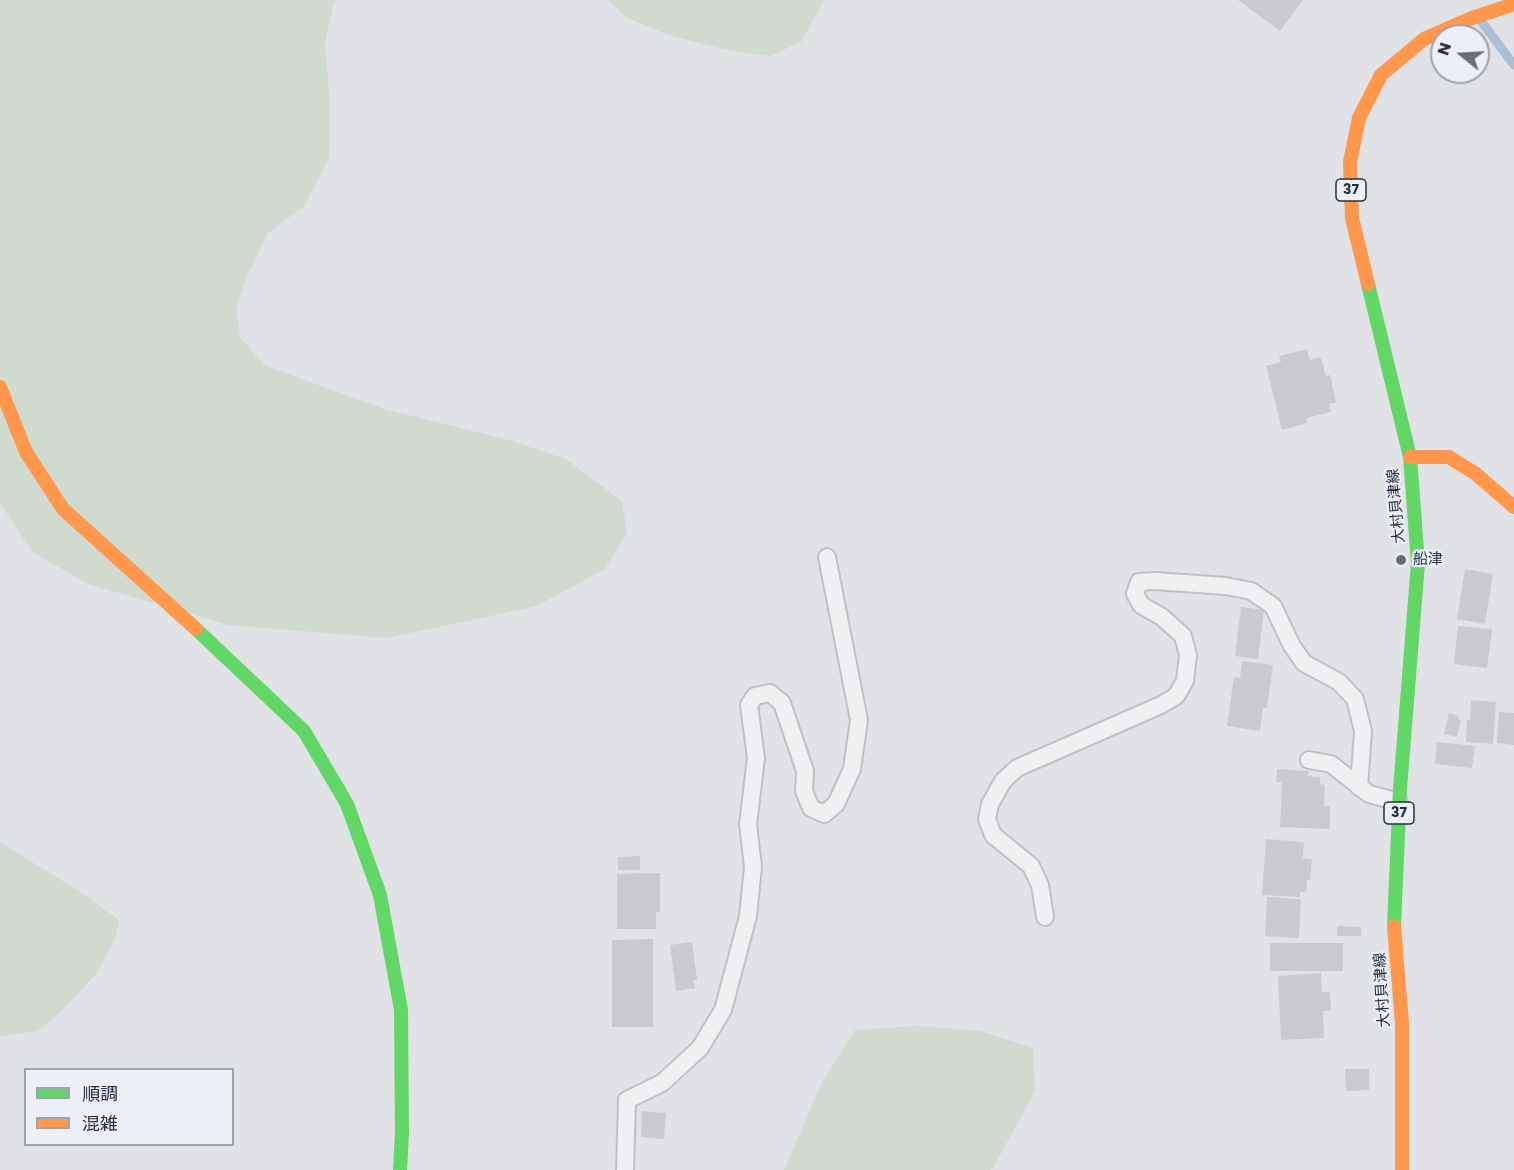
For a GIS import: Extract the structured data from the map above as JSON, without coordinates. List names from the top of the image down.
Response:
{
  "streets": {
    "main road": ["37", "大村貝津線"]
  },
  "places": ["船津"],
  "legend": ["順調", "混雑"],
  "north": "left"
}
